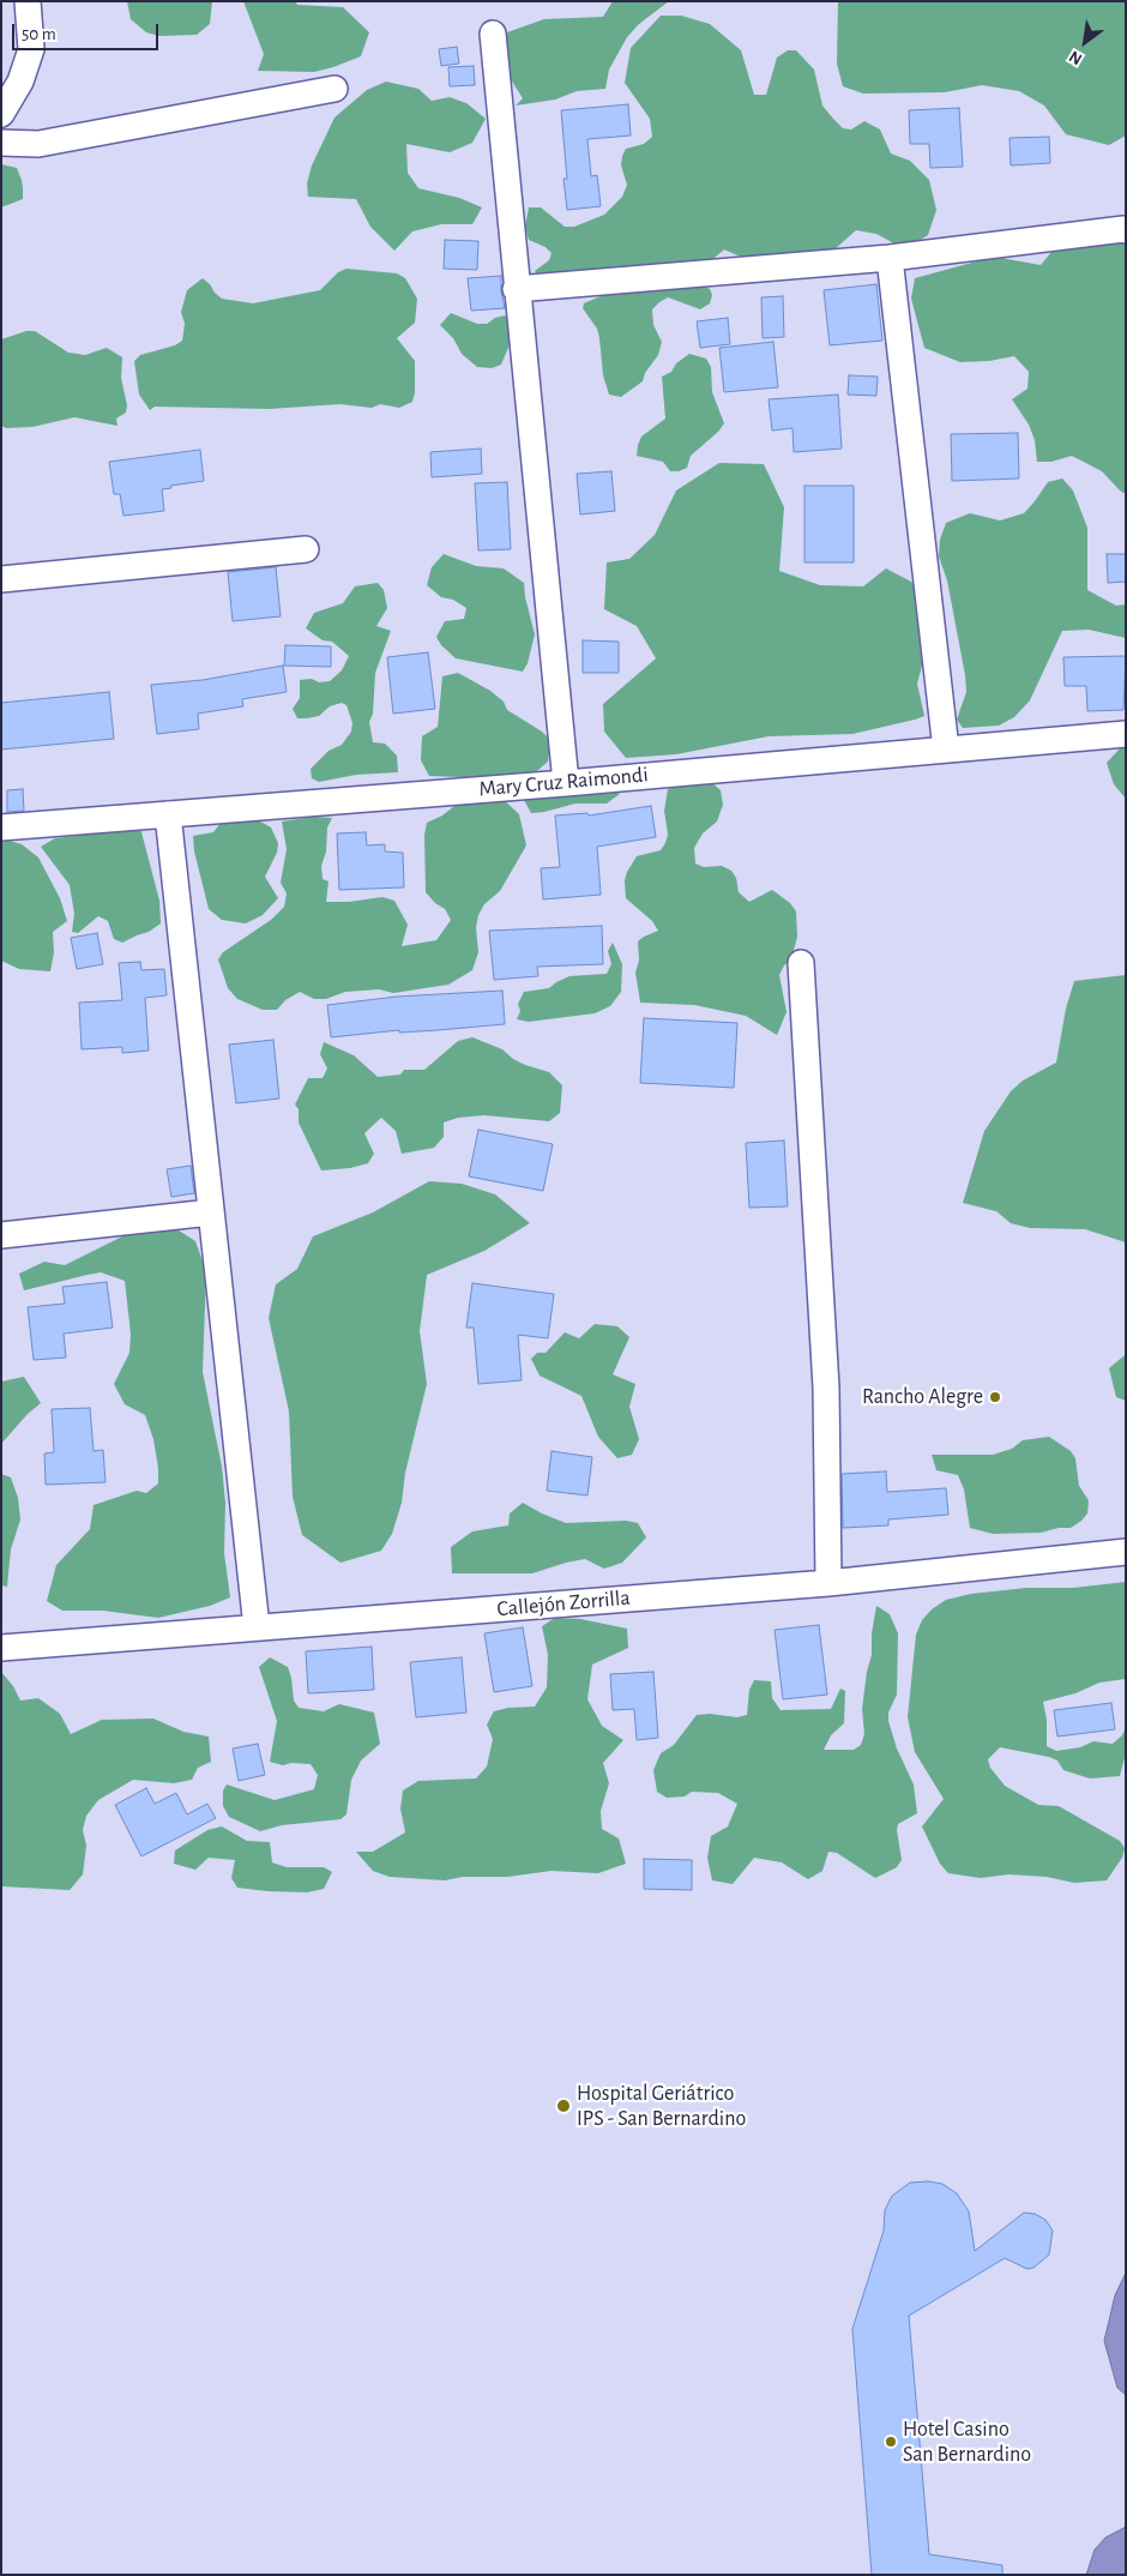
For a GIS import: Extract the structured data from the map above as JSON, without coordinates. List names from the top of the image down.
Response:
{
  "streets": {
    "street": ["Mary Cruz Raimondi", "Callejón Zorrilla"]
  },
  "places": ["Rancho Alegre", "Hospital Geriátrico IPS - San Bernardino", "Hotel Casino San Bernardino"],
  "scale_bar": "50 m",
  "north": "bottom left"
}
